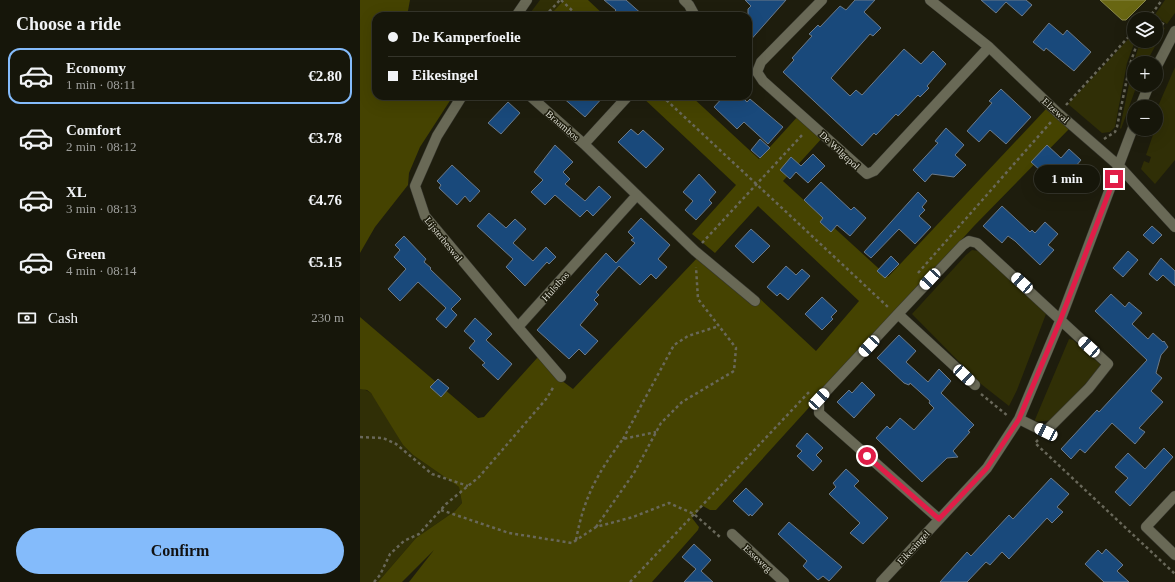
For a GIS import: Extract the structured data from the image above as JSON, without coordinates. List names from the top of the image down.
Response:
{
  "streets": {
    "street": [
      "Elzewal",
      "Braambos",
      "De Wilgepol",
      "Lijsterbeswal",
      "Hulstbos",
      "Eikesingel",
      "Esseweg"
    ]
  },
  "crossings": [
    ["Elzewal", "De Wilgepol"],
    ["Elzewal", "Eikesingel"],
    ["Lijsterbeswal", "Hulstbos"]
  ],
  "page": {
    "heading": "Choose a ride",
    "map_buttons": ["+", "−"],
    "banner": ["De Kamperfoelie", "Eikesingel"],
    "list": [
      {
        "name": "Economy",
        "note": "1 min · 08:11",
        "value": "€2.80"
      },
      {
        "name": "Comfort",
        "note": "2 min · 08:12",
        "value": "€3.78"
      },
      {
        "name": "XL",
        "note": "3 min · 08:13",
        "value": "€4.76"
      },
      {
        "name": "Green",
        "note": "4 min · 08:14",
        "value": "€5.15"
      }
    ],
    "bubble": "1 min",
    "pay": ["Cash", "230 m"],
    "buttons": "Confirm"
  }
}
